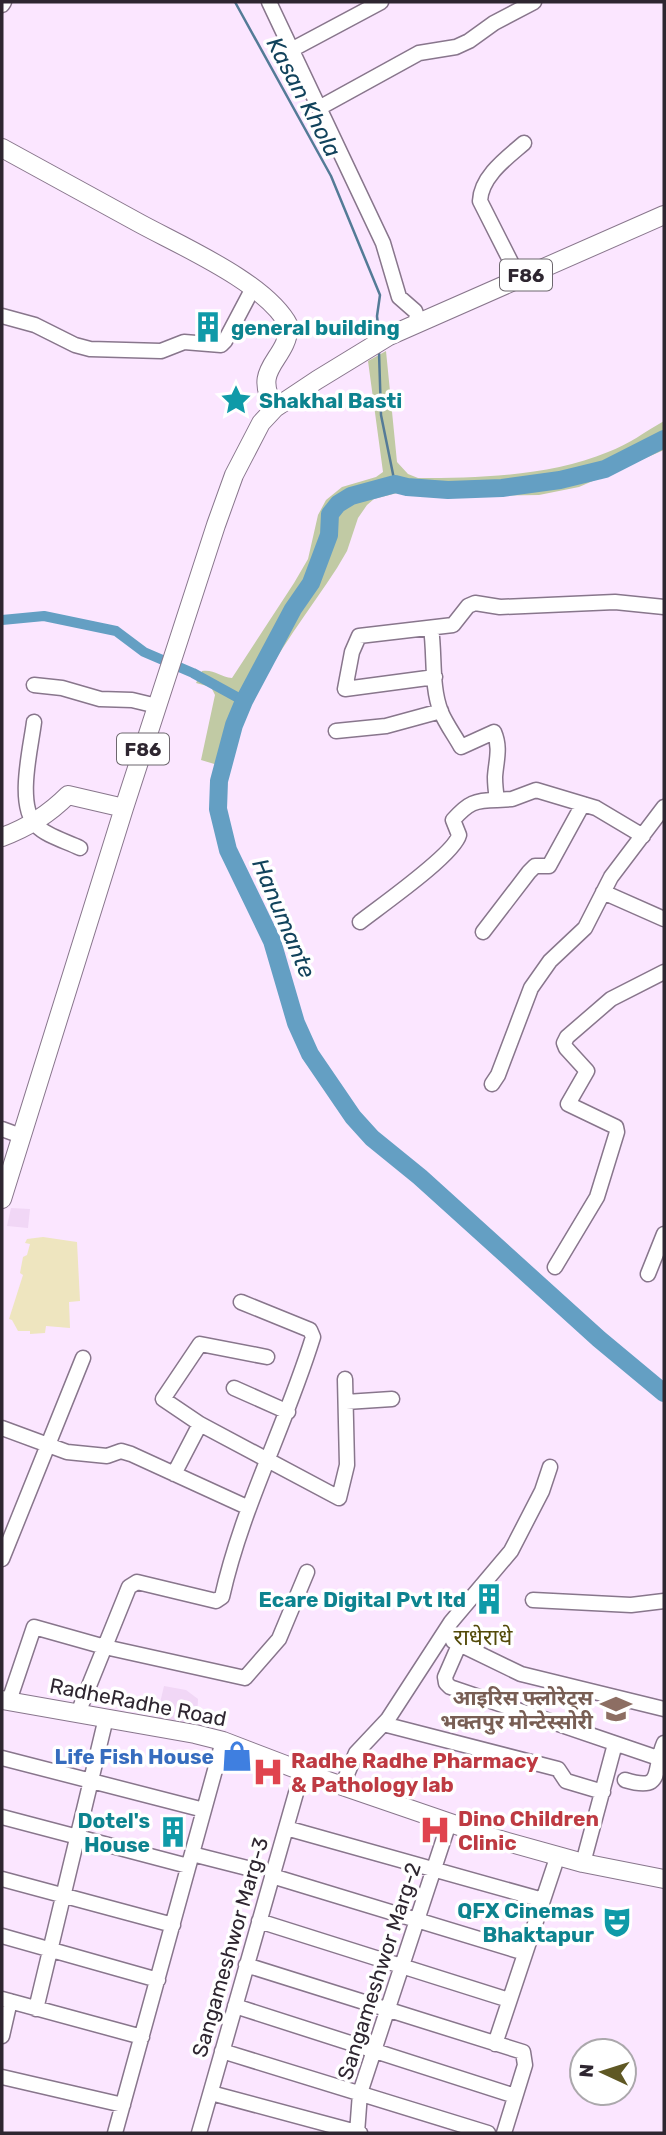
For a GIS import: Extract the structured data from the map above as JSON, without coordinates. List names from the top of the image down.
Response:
{
  "streets": {
    "main road": ["F86", "RadheRadhe Road"],
    "street": ["Sangameshwor Marg-3", "Sangameshwor Marg-2"]
  },
  "crossings": [
    ["RadheRadhe Road", "Sangameshwor Marg-3"],
    ["RadheRadhe Road", "Sangameshwor Marg-2"]
  ],
  "districts": ["राधेराधे"],
  "water": ["Kasan Khola", "Hanumante"],
  "places": {
    "building": ["general building", "Ecare Digital Pvt ltd", "Dotel's House"],
    "place": ["Shakhal Basti"],
    "school or university": ["आइरिस फ्लोरेट्स भक्तपुर मोन्टेस्सोरी"],
    "shop": ["Life Fish House"],
    "hospital": ["Radhe Radhe Pharmacy & Pathology lab", "Dino Children Clinic"],
    "theatre": ["QFX Cinemas Bhaktapur"]
  },
  "north": "left"
}
